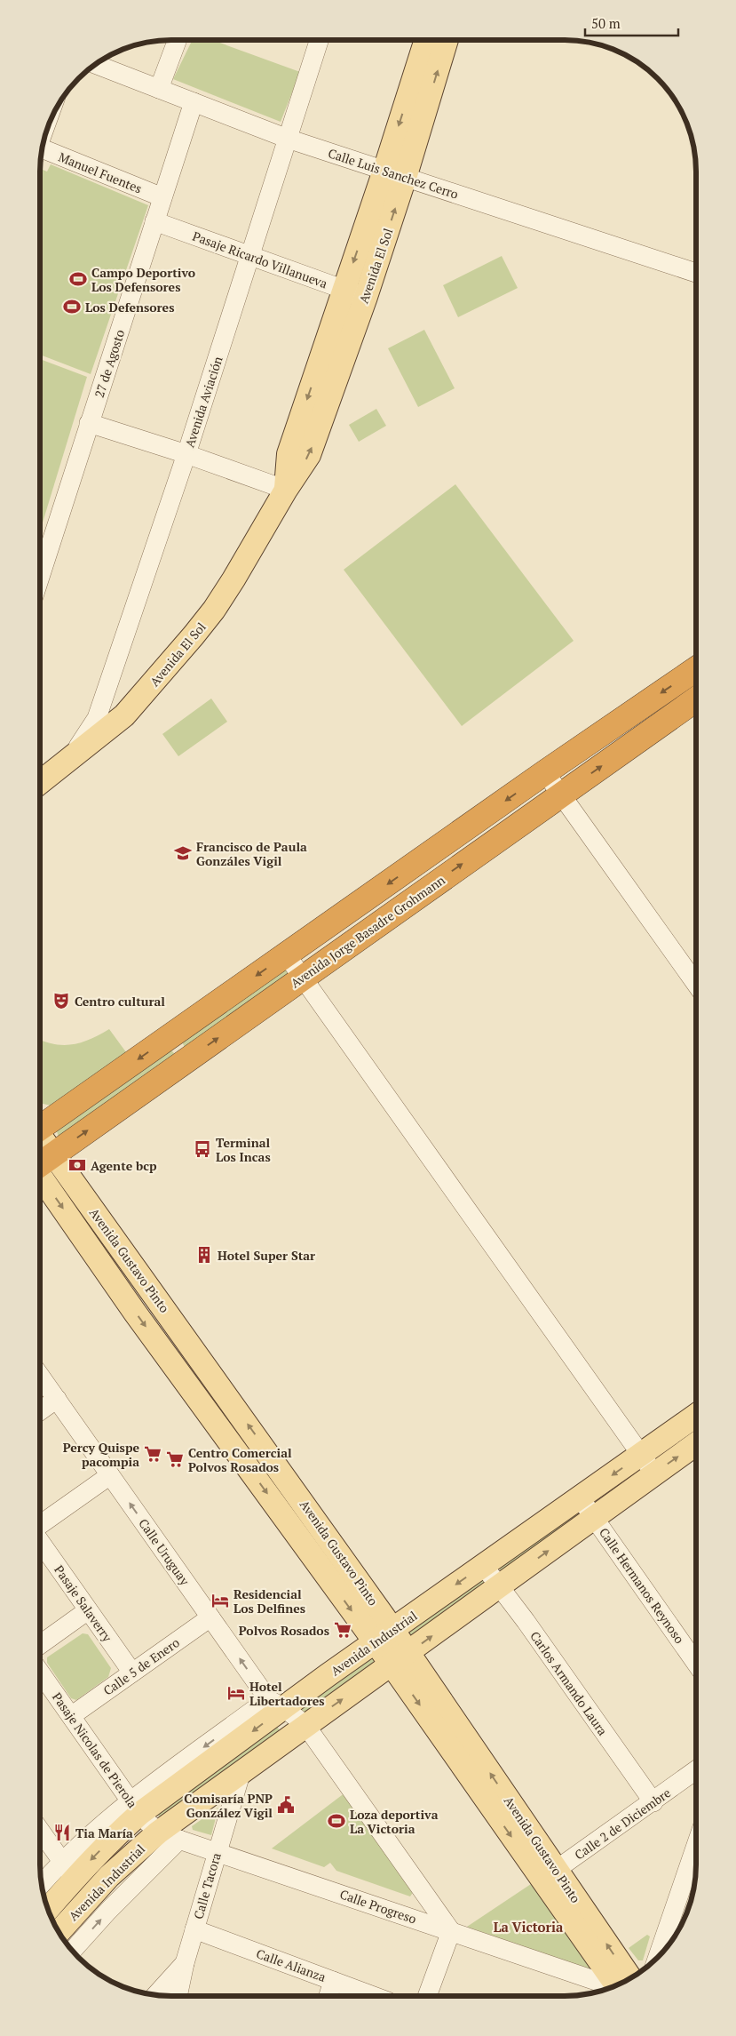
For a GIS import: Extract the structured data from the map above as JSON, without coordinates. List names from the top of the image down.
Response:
{
  "streets": {
    "highway": ["Avenida Jorge Basadre Grohmann"],
    "main road": ["Avenida El Sol", "Avenida Gustavo Pinto", "Avenida Industrial"],
    "street": [
      "Manuel Fuentes",
      "Calle Luis Sanchez Cerro",
      "Pasaje Ricardo Villanueva",
      "27 de Agosto",
      "Avenida Aviación",
      "Calle Uruguay",
      "Calle Hermanos Reynoso",
      "Pasaje Salaverry",
      "Calle 5 de Enero",
      "Carlos Armando Laura",
      "Pasaje Nicolas de Pierola",
      "Calle 2 de Diciembre",
      "Calle Tacora",
      "Calle Progreso",
      "Calle Alianza"
    ]
  },
  "crossings": [
    ["Manuel Fuentes", "27 de Agosto"],
    ["Calle Luis Sanchez Cerro", "Avenida El Sol"],
    ["Calle Luis Sanchez Cerro", "27 de Agosto"],
    ["Calle Luis Sanchez Cerro", "Avenida Aviación"],
    ["Pasaje Ricardo Villanueva", "Avenida El Sol"],
    ["Pasaje Ricardo Villanueva", "27 de Agosto"],
    ["Pasaje Ricardo Villanueva", "Avenida Aviación"],
    ["Avenida El Sol", "Avenida Aviación"],
    ["Avenida Gustavo Pinto", "Avenida Industrial"],
    ["Avenida Gustavo Pinto", "Calle 2 de Diciembre"],
    ["Calle Uruguay", "Avenida Industrial"],
    ["Calle Uruguay", "Calle 5 de Enero"],
    ["Calle Uruguay", "Calle Progreso"],
    ["Calle Hermanos Reynoso", "Avenida Industrial"],
    ["Pasaje Salaverry", "Calle 5 de Enero"],
    ["Avenida Industrial", "Carlos Armando Laura"],
    ["Avenida Industrial", "Pasaje Nicolas de Pierola"],
    ["Avenida Industrial", "Calle Tacora"],
    ["Avenida Industrial", "Calle Progreso"],
    ["Calle 5 de Enero", "Pasaje Nicolas de Pierola"],
    ["Carlos Armando Laura", "Calle 2 de Diciembre"],
    ["Pasaje Nicolas de Pierola", "Calle Progreso"],
    ["Calle Tacora", "Calle Progreso"],
    ["Calle Tacora", "Calle Alianza"]
  ],
  "one_way": ["Calle Uruguay"],
  "districts": ["La Victoria"],
  "places": {
    "sports": ["Campo Deportivo Los Defensores", "Los Defensores", "Loza deportiva La Victoria"],
    "school or university": ["Francisco de Paula Gonzáles Vigil"],
    "theatre": ["Centro cultural"],
    "bus stop": ["Terminal Los Incas"],
    "bank": ["Agente bcp"],
    "building": ["Hotel Super Star"],
    "supermarket": ["Percy Quispe pacompia", "Centro Comercial Polvos Rosados", "Polvos Rosados"],
    "hotel": ["Residencial Los Delfines", "Hotel Libertadores"],
    "public building": ["Comisaría PNP González Vigil"],
    "restaurant": ["Tia María"]
  },
  "scale_bar": "50 m"
}
